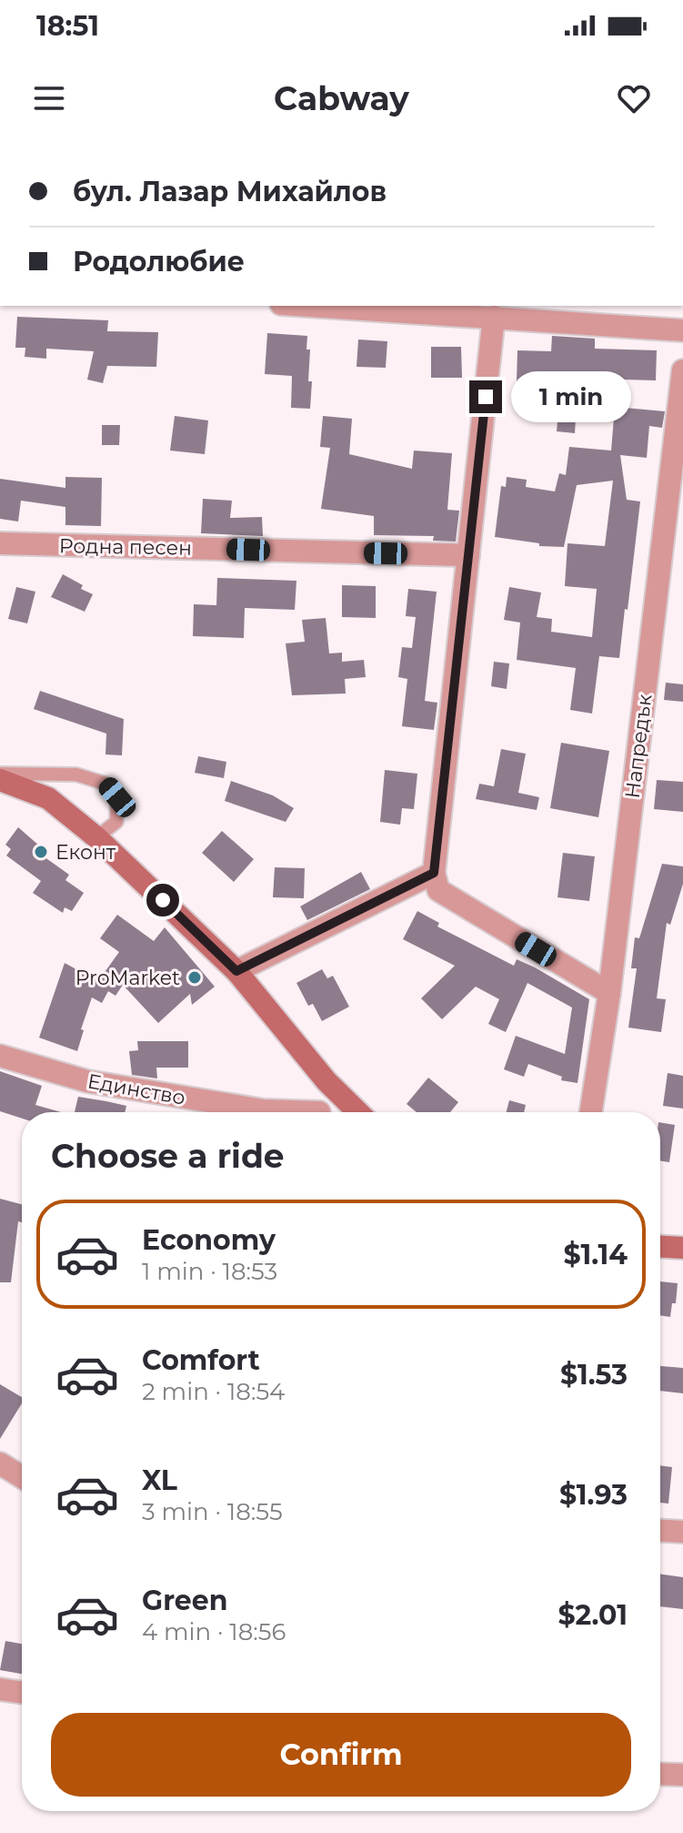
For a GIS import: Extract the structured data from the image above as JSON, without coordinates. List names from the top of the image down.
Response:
{
  "streets": {
    "street": ["Родна песен", "Напредък", "Единство"]
  },
  "places": ["Еконт", "ProMarket"],
  "page": {
    "status": "18:51",
    "header": "Cabway",
    "banner": ["бул. Лазар Михайлов", "Родолюбие"],
    "bubble": "1 min",
    "heading": "Choose a ride",
    "list": [
      {
        "name": "Economy",
        "note": "1 min · 18:53",
        "value": "$1.14"
      },
      {
        "name": "Comfort",
        "note": "2 min · 18:54",
        "value": "$1.53"
      },
      {
        "name": "XL",
        "note": "3 min · 18:55",
        "value": "$1.93"
      },
      {
        "name": "Green",
        "note": "4 min · 18:56",
        "value": "$2.01"
      }
    ],
    "buttons": "Confirm"
  }
}
